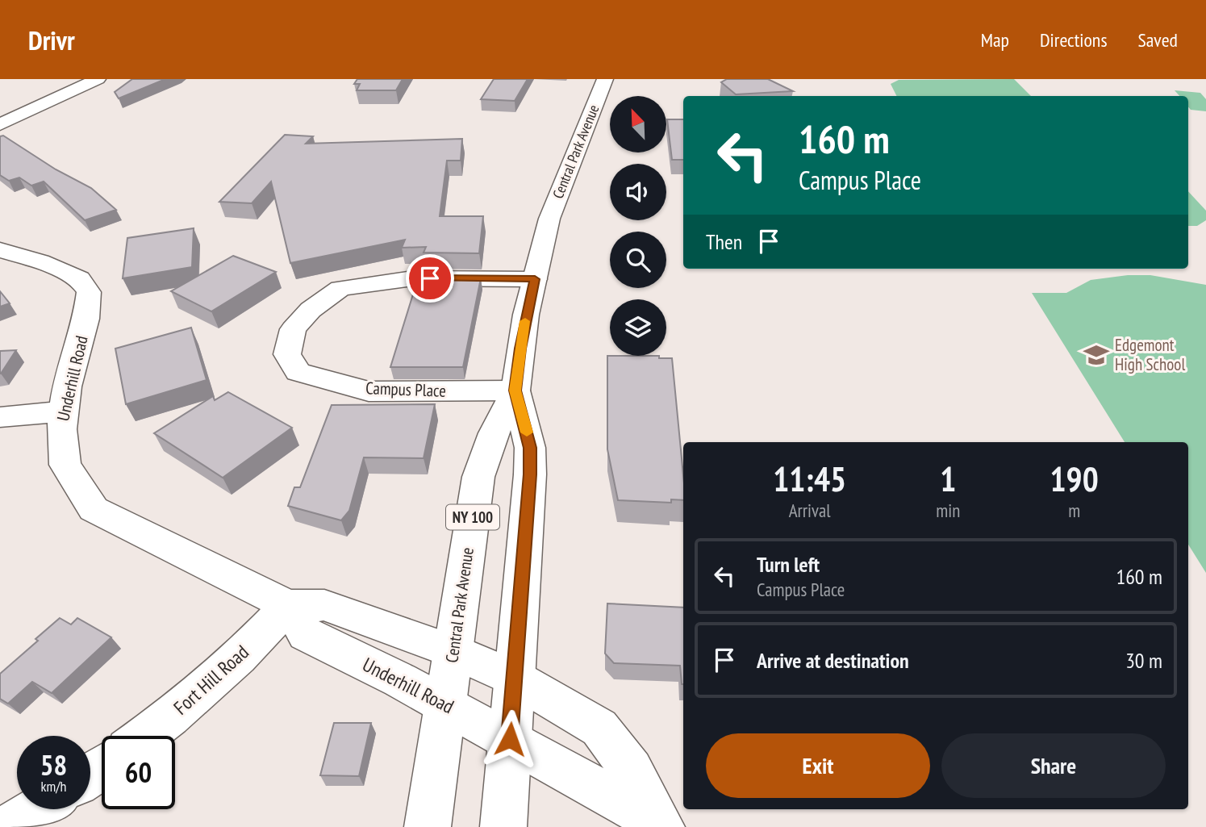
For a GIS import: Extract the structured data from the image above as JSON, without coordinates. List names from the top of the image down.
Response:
{
  "streets": {
    "street": [
      "Central Park Avenue",
      "Underhill Road",
      "Campus Place",
      "NY 100",
      "Fort Hill Road"
    ]
  },
  "crossings": [
    ["Central Park Avenue", "Underhill Road"],
    ["Central Park Avenue", "Campus Place"],
    ["Underhill Road", "Fort Hill Road"]
  ],
  "places": {
    "school or university": ["Edgemont High School"]
  },
  "north": "top left",
  "page": {
    "header": "Drivr",
    "nav": ["Map", "Directions", "Saved"],
    "turn": ["160 m", "Campus Place"],
    "then": "Then",
    "eta": [
      "11:45",
      "Arrival",
      "1",
      "min",
      "190",
      "m"
    ],
    "list": [
      {
        "name": "Turn left",
        "note": "Campus Place",
        "value": "160 m"
      },
      {
        "name": "Arrive at destination",
        "value": "30 m"
      }
    ],
    "buttons": ["Exit", "Share"],
    "speed": "58 km/h",
    "limit": "60"
  }
}
